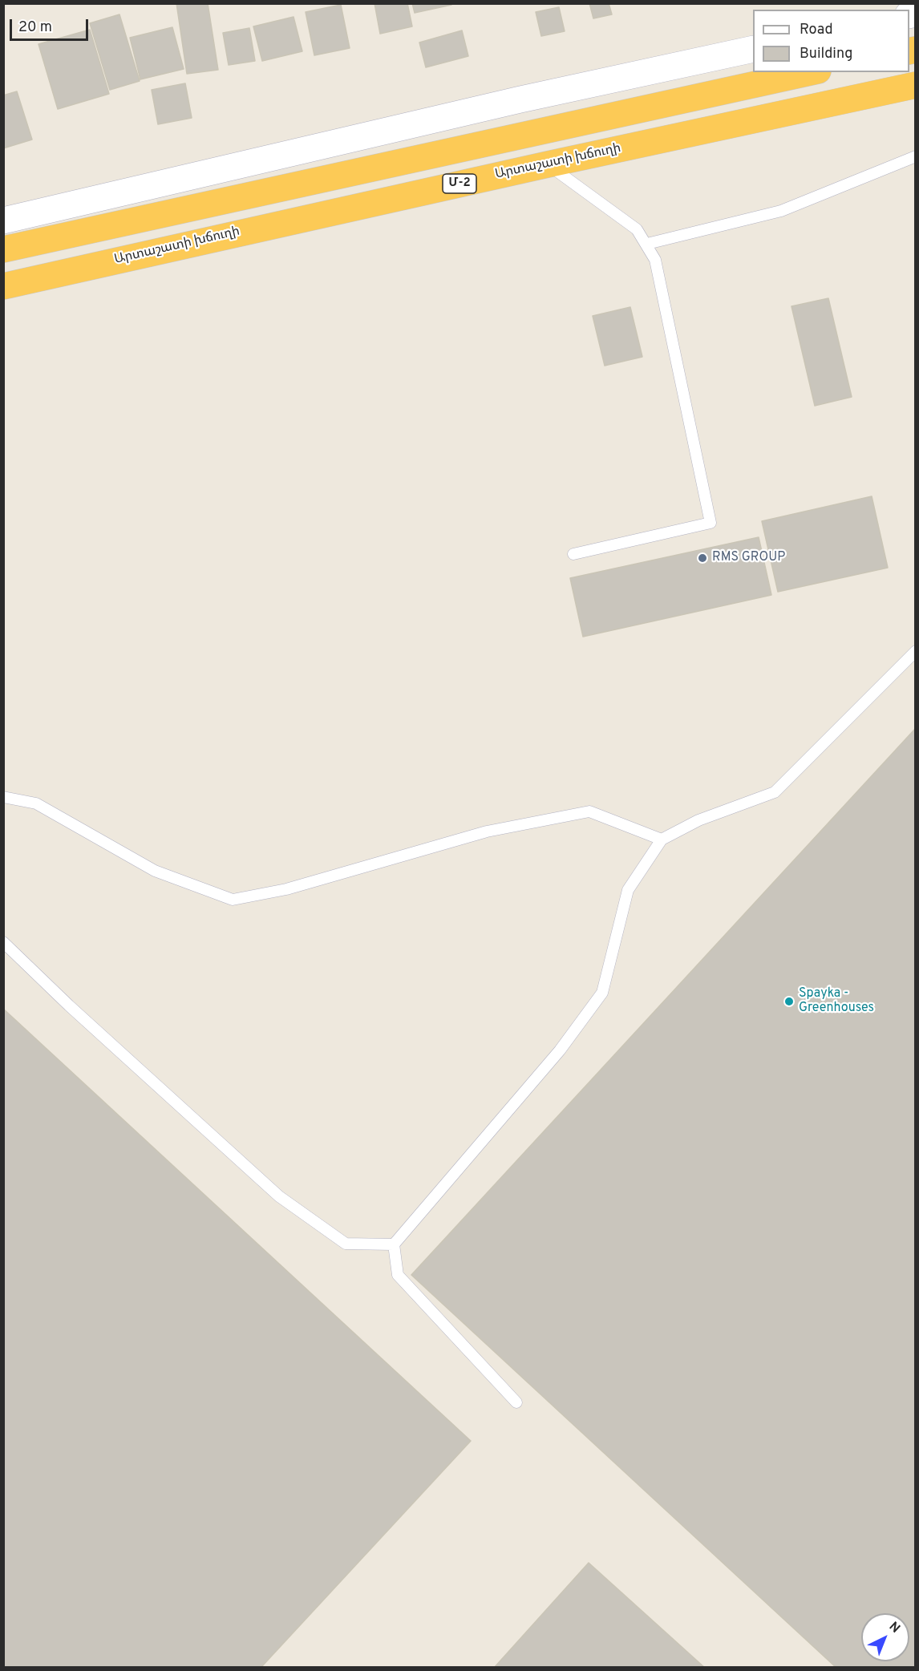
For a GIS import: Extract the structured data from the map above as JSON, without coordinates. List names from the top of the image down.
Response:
{
  "streets": {
    "highway": ["Արտաշատի խճուղի", "Մ-2"]
  },
  "places": ["RMS GROUP", "Spayka - Greenhouses"],
  "legend": ["Road", "Building"],
  "scale_bar": "20 m",
  "north": "top right"
}
